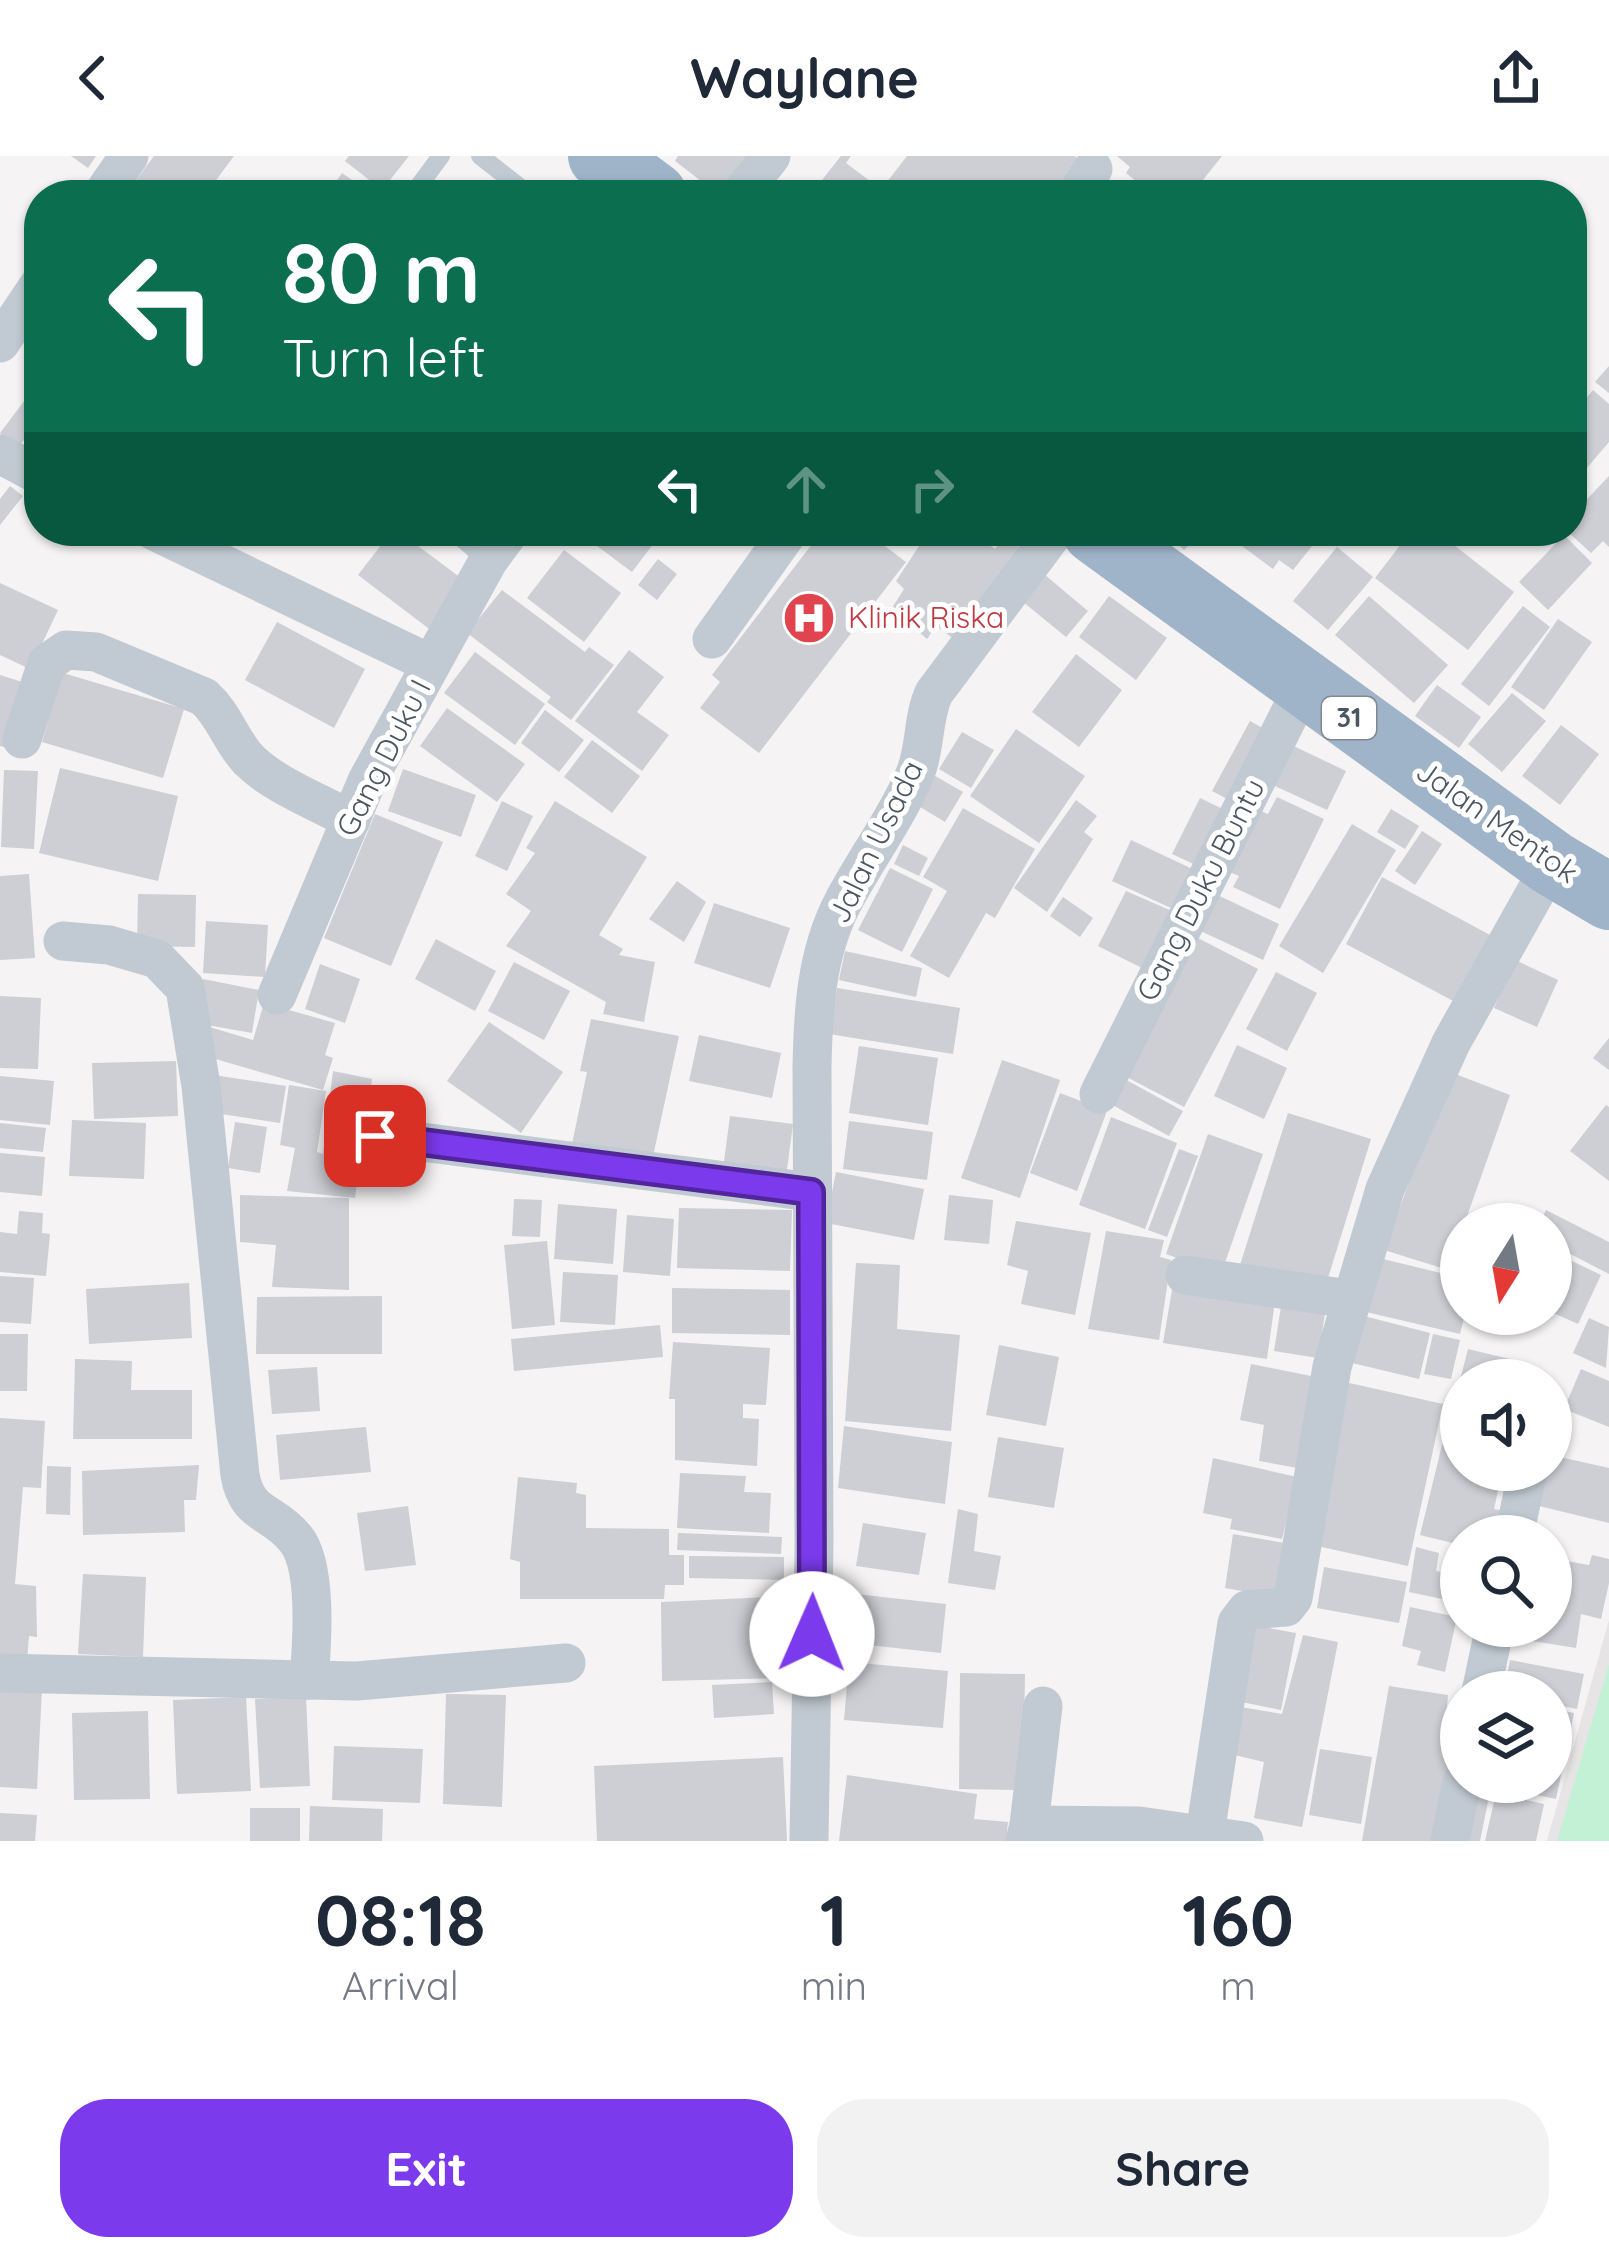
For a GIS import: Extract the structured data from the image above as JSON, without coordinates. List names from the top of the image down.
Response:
{
  "streets": {
    "highway": ["31", "Jalan Mentok"],
    "street": ["Gang Duku I", "Jalan Usada", "Gang Duku Buntu"]
  },
  "crossings": [
    ["Jalan Mentok", "Gang Duku Buntu"]
  ],
  "places": {
    "hospital": ["Klinik Riska"]
  },
  "north": "bottom",
  "page": {
    "header": "Waylane",
    "turn": ["80 m", "Turn left"],
    "eta": [
      "08:18",
      "Arrival",
      "1",
      "min",
      "160",
      "m"
    ],
    "buttons": ["Exit", "Share"]
  }
}
